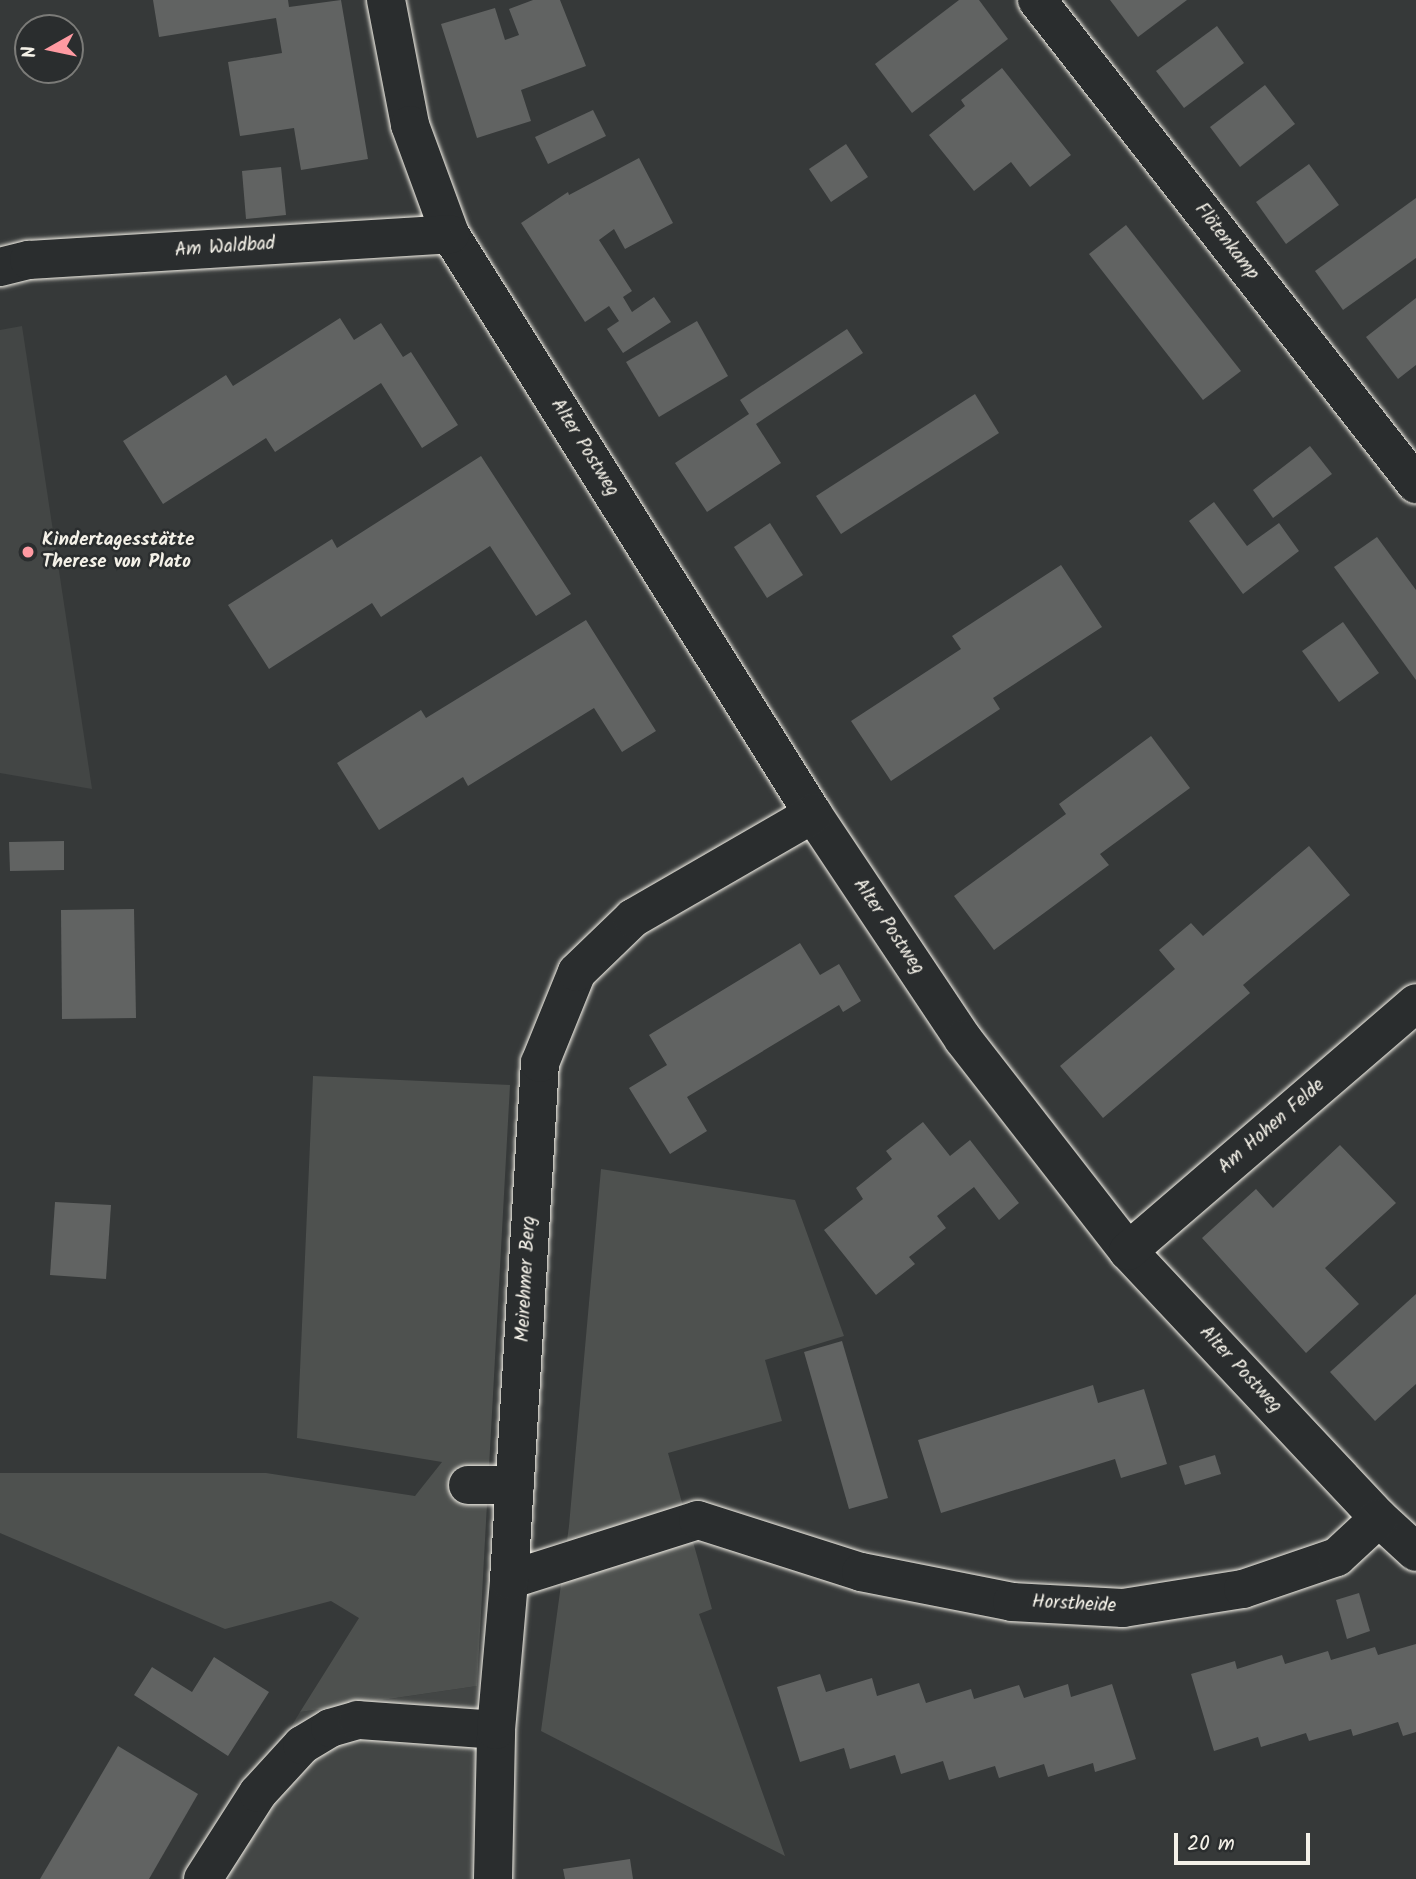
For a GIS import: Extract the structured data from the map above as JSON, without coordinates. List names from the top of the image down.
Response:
{
  "streets": {
    "street": [
      "Flötenkamp",
      "Am Waldbad",
      "Alter Postweg",
      "Am Hohen Felde",
      "Meirehmer Berg",
      "Horstheide"
    ]
  },
  "crossings": [
    ["Am Waldbad", "Alter Postweg"],
    ["Alter Postweg", "Am Hohen Felde"],
    ["Alter Postweg", "Meirehmer Berg"],
    ["Alter Postweg", "Horstheide"],
    ["Meirehmer Berg", "Horstheide"]
  ],
  "places": ["Kindertagesstätte Therese von Plato"],
  "scale_bar": "20 m",
  "north": "left"
}
